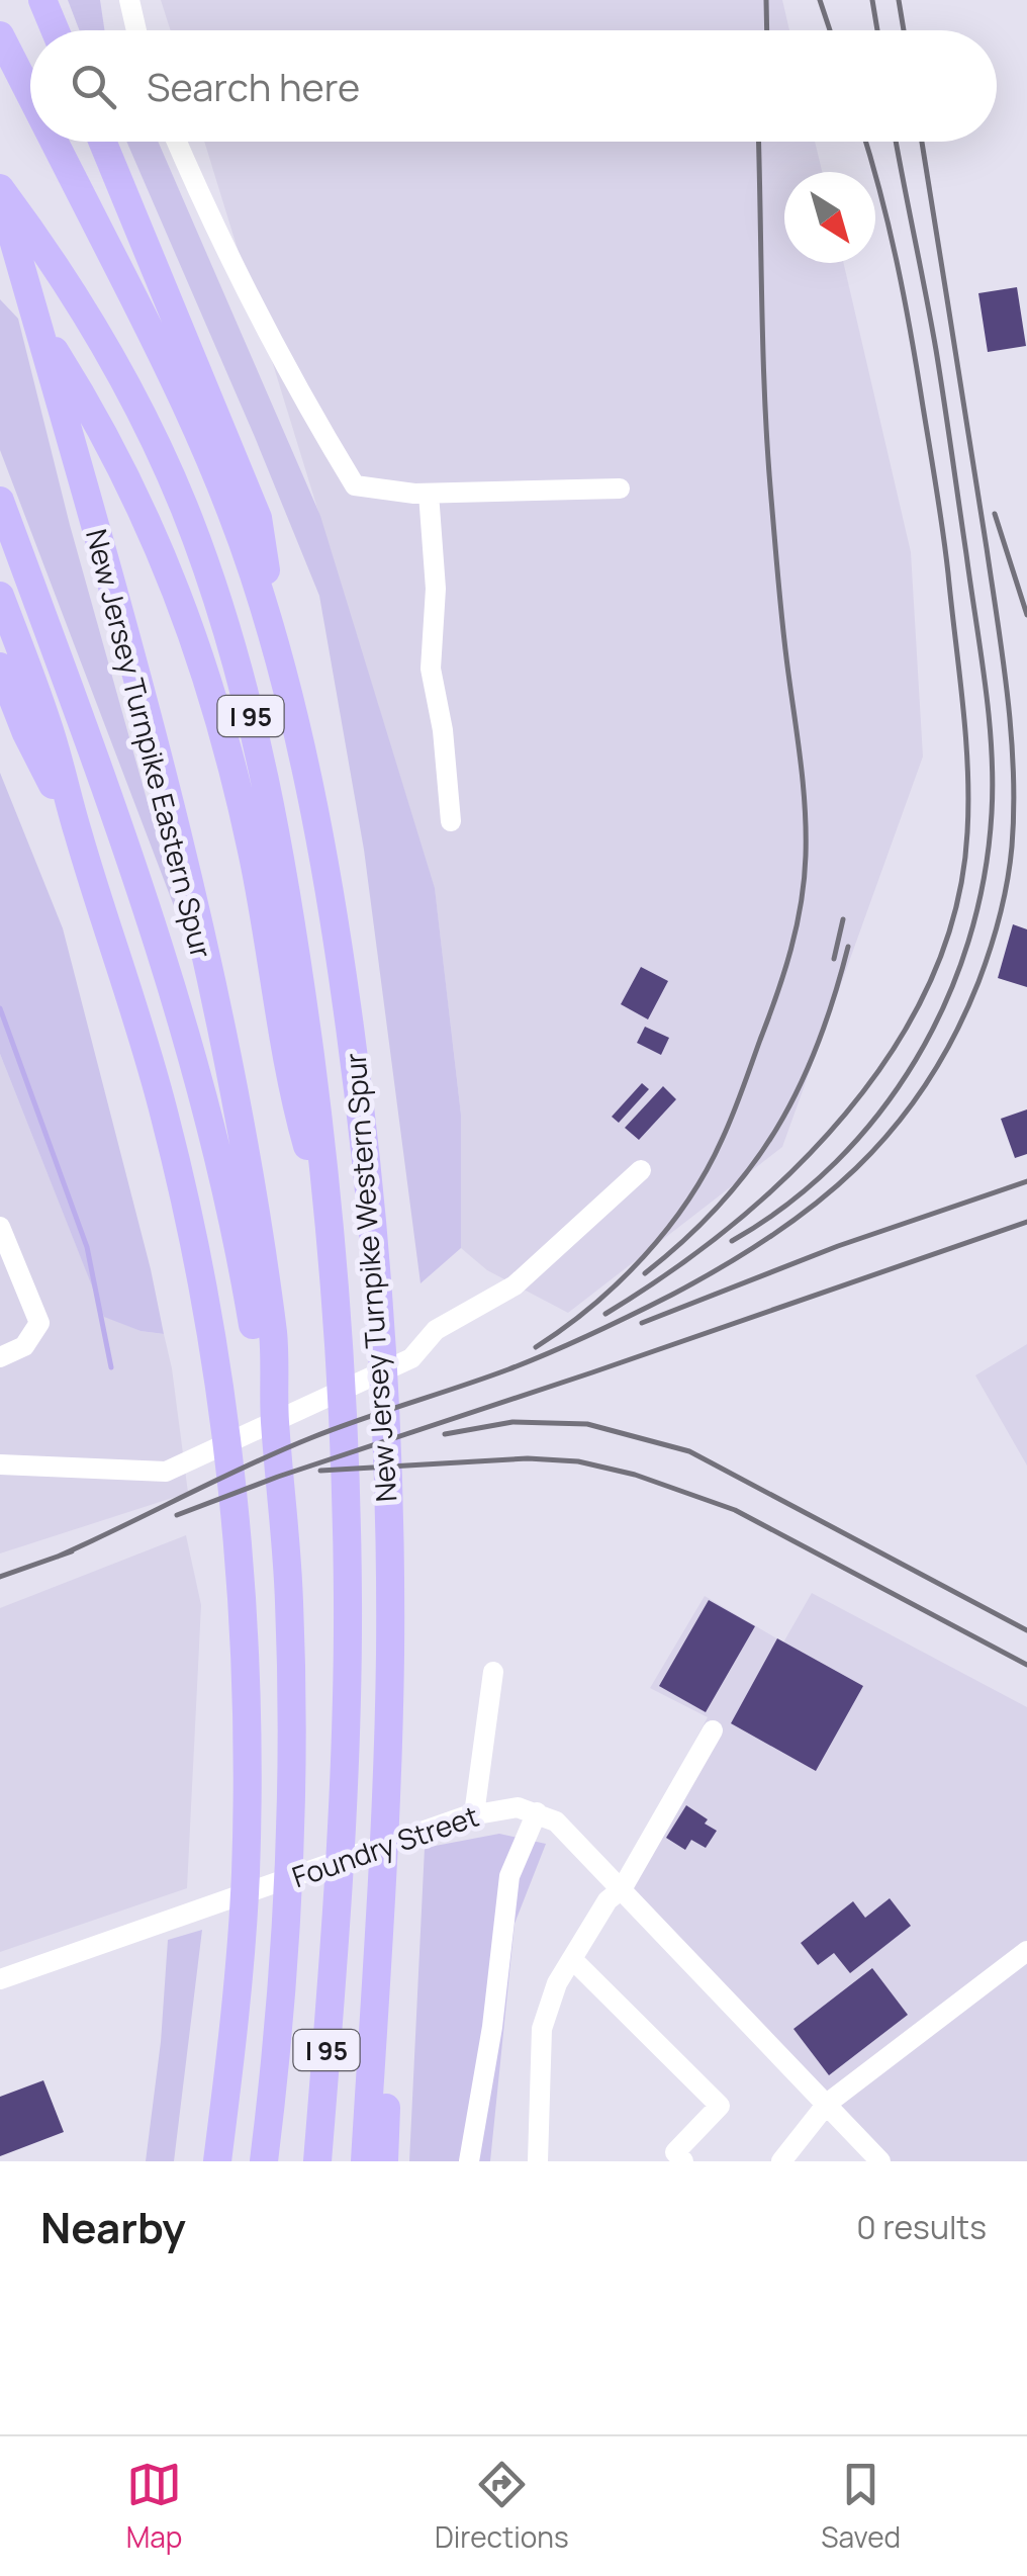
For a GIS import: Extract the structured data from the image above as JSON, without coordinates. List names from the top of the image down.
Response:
{
  "streets": {
    "highway": ["I 95", "New Jersey Turnpike Eastern Spur", "New Jersey Turnpike Western Spur"],
    "street": ["Foundry Street"]
  },
  "crossings": [
    ["New Jersey Turnpike Eastern Spur", "New Jersey Turnpike Western Spur"]
  ],
  "north": "bottom right",
  "page": {
    "search": "Search here",
    "heading": ["Nearby", "0 results"],
    "nav": ["Map", "Directions", "Saved"]
  }
}
